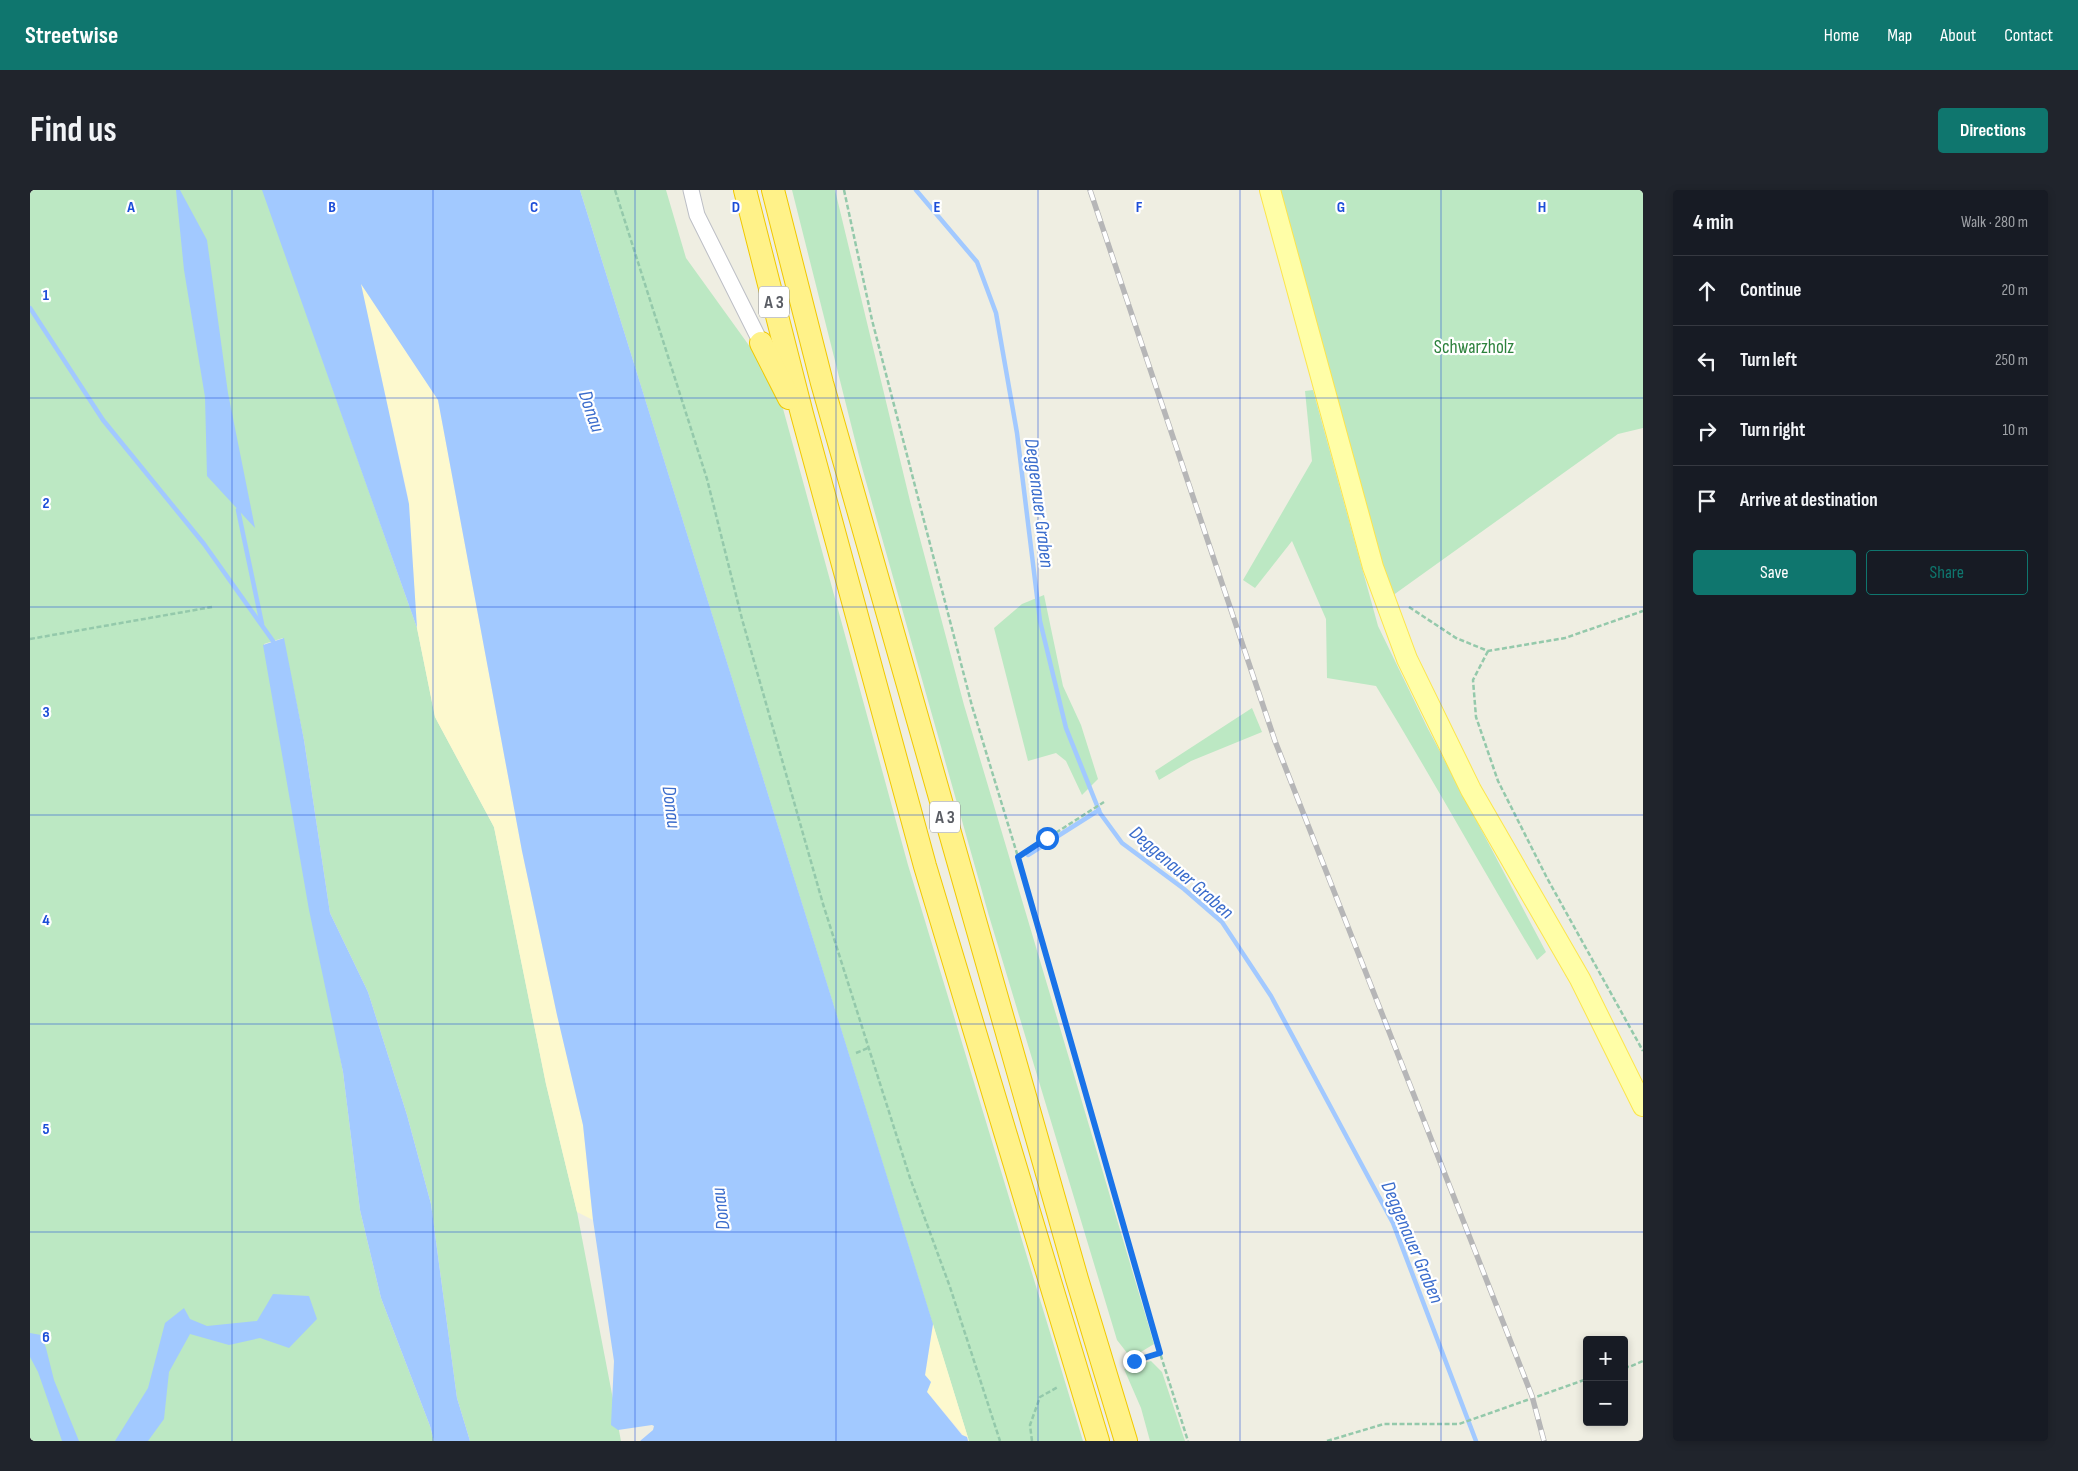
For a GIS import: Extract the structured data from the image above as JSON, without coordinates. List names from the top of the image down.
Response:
{
  "streets": {
    "highway": ["A 3"]
  },
  "water": ["Donau", "Deggenauer Graben"],
  "parks": ["Schwarzholz"],
  "page": {
    "header": "Streetwise",
    "nav": [
      "Home",
      "Map",
      "About",
      "Contact"
    ],
    "buttons": [
      "Directions",
      ["Save", "Share"]
    ],
    "title": "Find us",
    "heading": ["4 min", "Walk · 280 m"],
    "list": [
      ["Continue", "20 m"],
      ["Turn left", "250 m"],
      ["Turn right", "10 m"],
      "Arrive at destination"
    ],
    "map_buttons": ["+", "−"]
  },
  "grid": {
    "columns": [
      "A",
      "B",
      "C",
      "D",
      "E",
      "F",
      "G",
      "H"
    ],
    "rows": [
      "1",
      "2",
      "3",
      "4",
      "5",
      "6"
    ]
  }
}
